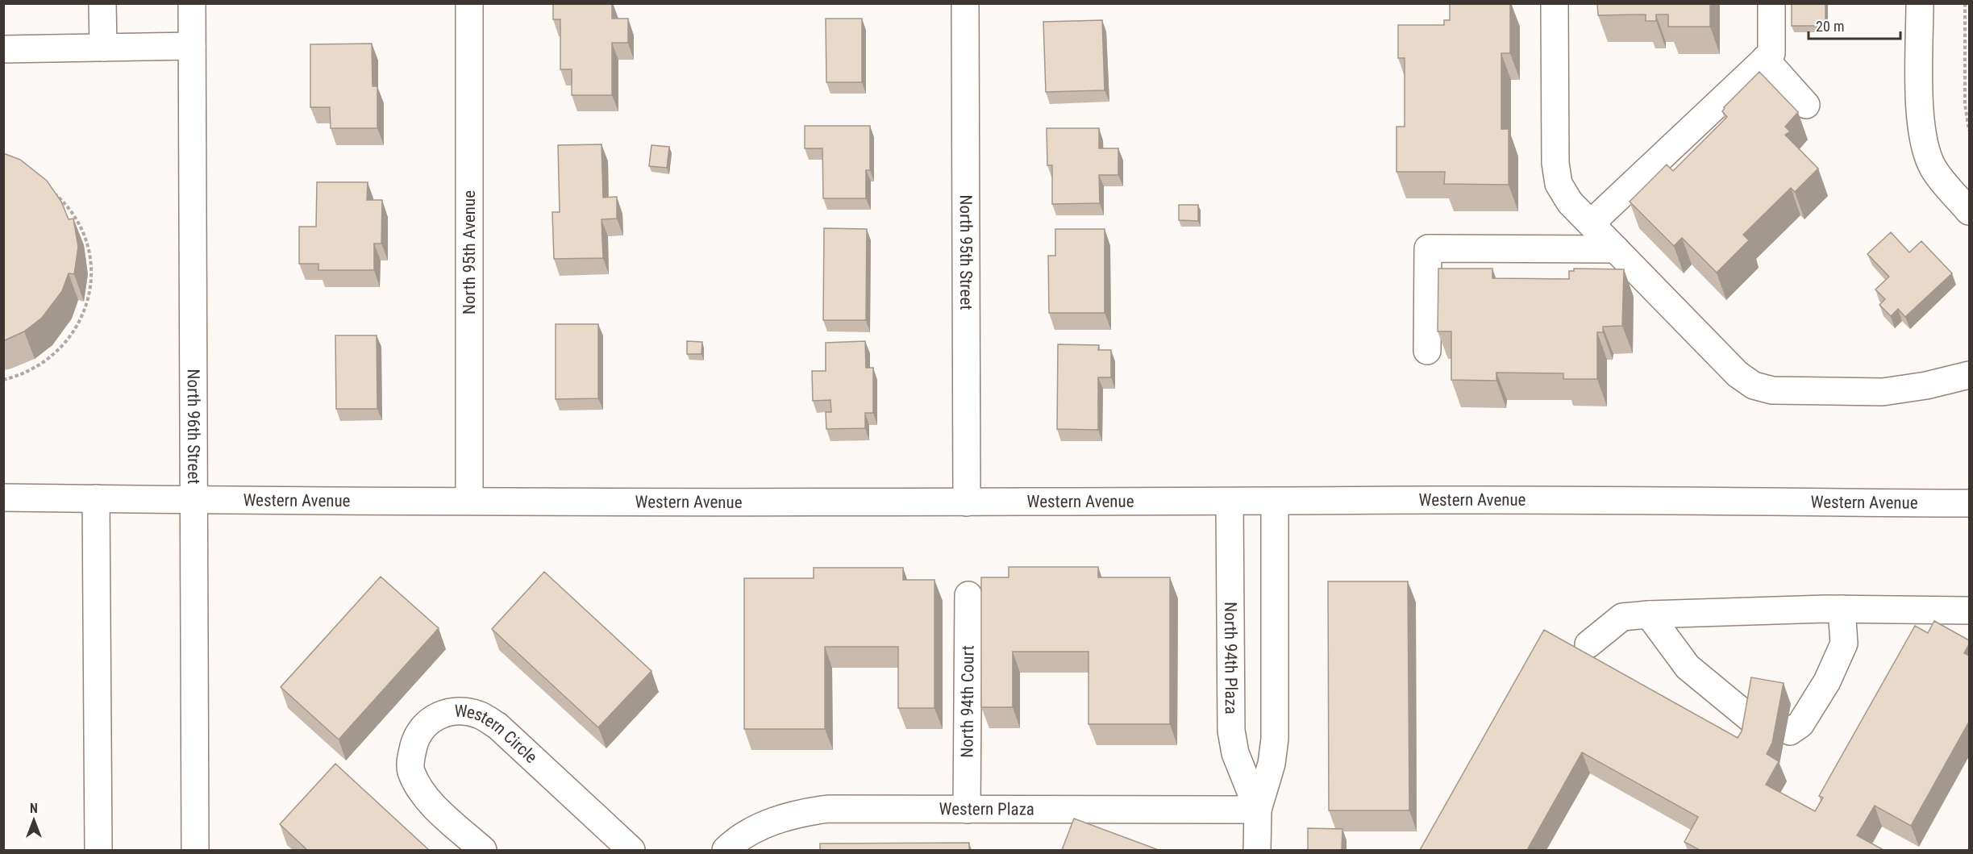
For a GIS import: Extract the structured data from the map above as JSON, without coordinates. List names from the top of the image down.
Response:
{
  "streets": {
    "street": [
      "North 95th Avenue",
      "North 95th Street",
      "North 96th Street",
      "Western Avenue",
      "North 94th Plaza",
      "North 94th Court",
      "Western Circle",
      "Western Plaza"
    ]
  },
  "crossings": [
    ["North 95th Avenue", "Western Avenue"],
    ["North 95th Street", "Western Avenue"],
    ["North 96th Street", "Western Avenue"],
    ["Western Avenue", "North 94th Plaza"],
    ["North 94th Plaza", "Western Plaza"],
    ["North 94th Court", "Western Plaza"]
  ],
  "scale_bar": "20 m",
  "north": "top"
}
